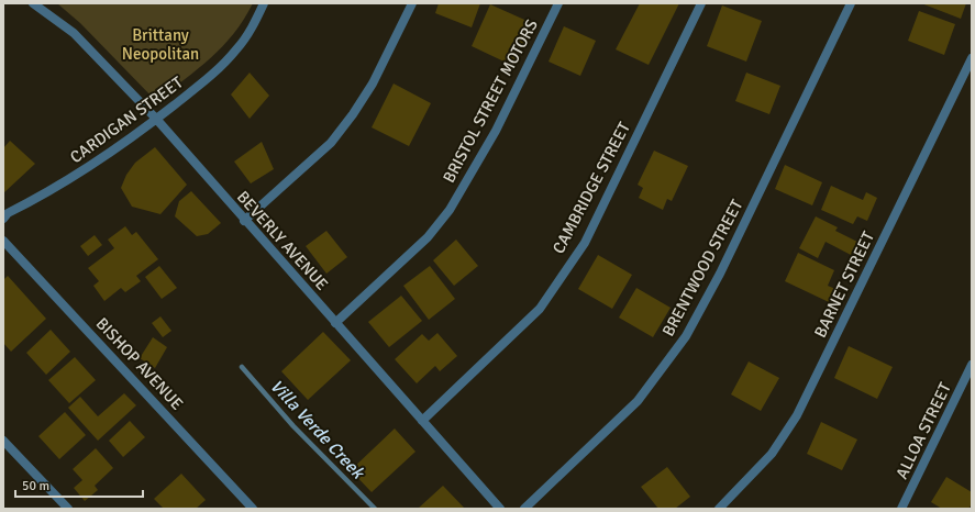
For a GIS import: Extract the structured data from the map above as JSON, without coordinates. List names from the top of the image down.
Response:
{
  "streets": {
    "street": [
      "BRISTOL STREET MOTORS",
      "CARDIGAN STREET",
      "CAMBRIDGE STREET",
      "BEVERLY AVENUE",
      "BRENTWOOD STREET",
      "BARNET STREET",
      "BISHOP AVENUE",
      "ALLOA STREET"
    ]
  },
  "crossings": [
    ["BRISTOL STREET MOTORS", "BEVERLY AVENUE"],
    ["CARDIGAN STREET", "BEVERLY AVENUE"],
    ["CAMBRIDGE STREET", "BEVERLY AVENUE"]
  ],
  "water": ["Villa Verde Creek"],
  "parks": ["Brittany Neopolitan"],
  "scale_bar": "50 m"
}
